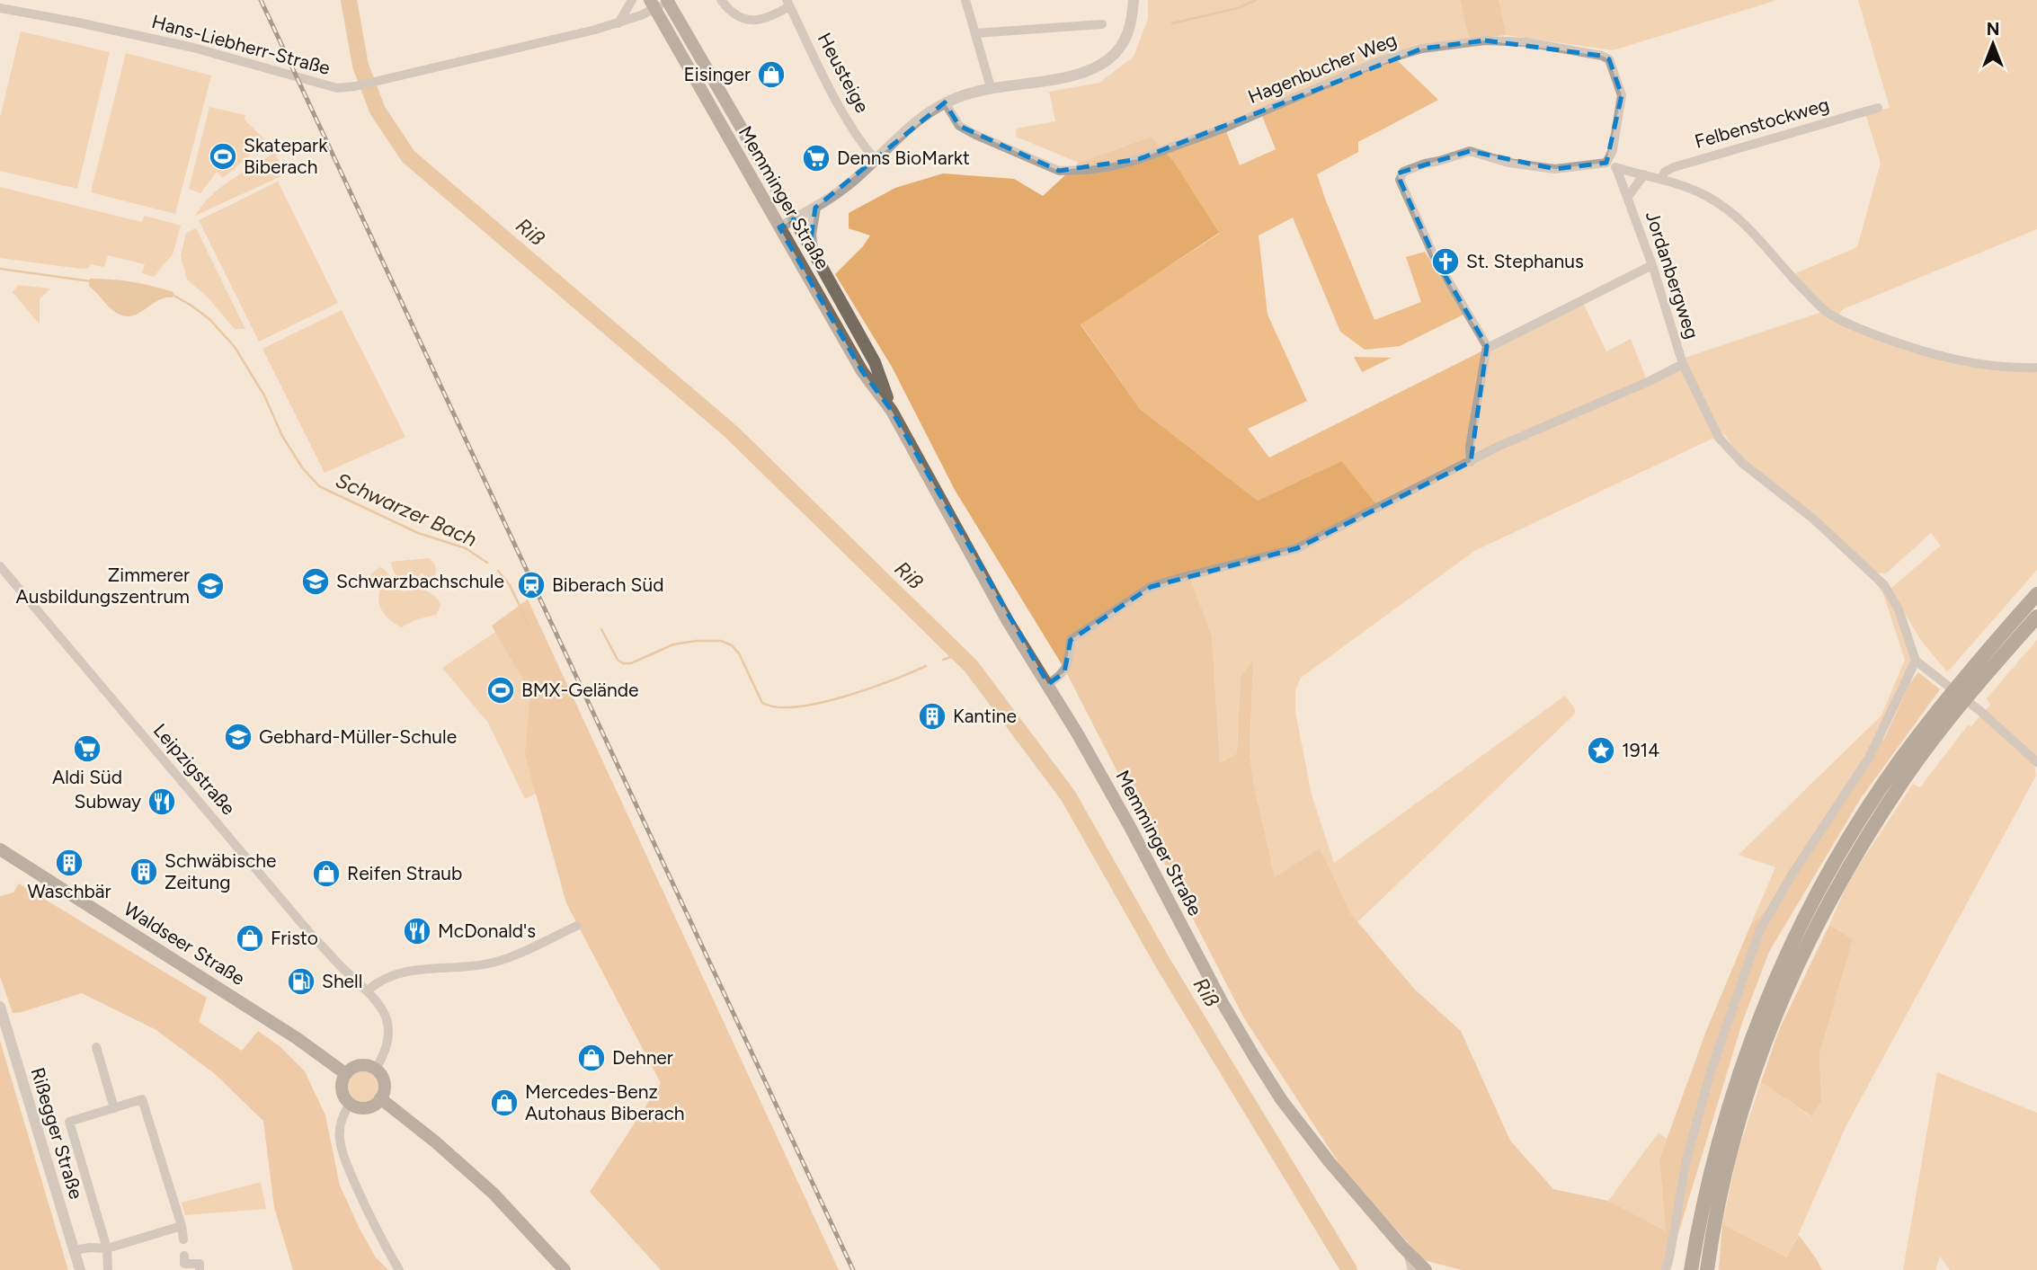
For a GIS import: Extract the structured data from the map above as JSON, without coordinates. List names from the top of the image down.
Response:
{
  "streets": {
    "main road": ["Memminger Straße", "Waldseer Straße"],
    "street": [
      "Hans-Liebherr-Straße",
      "Hagenbucher Weg",
      "Heusteige",
      "Felbenstockweg",
      "Jordanbergweg",
      "Leipzigstraße",
      "Rißegger Straße"
    ]
  },
  "crossings": [
    ["Hans-Liebherr-Straße", "Memminger Straße"],
    ["Leipzigstraße", "Waldseer Straße"]
  ],
  "water": ["Riß", "Schwarzer Bach"],
  "places": {
    "shop": [
      "Eisinger",
      "Reifen Straub",
      "Fristo",
      "Dehner",
      "Mercedes-Benz Autohaus Biberach"
    ],
    "sports": ["Skatepark Biberach", "BMX-Gelände"],
    "supermarket": ["Denns BioMarkt", "Aldi Süd"],
    "church": ["St. Stephanus"],
    "school or university": ["Schwarzbachschule", "Zimmerer Ausbildungszentrum", "Gebhard-Müller-Schule"],
    "station": ["Biberach Süd"],
    "building": ["Kantine", "Waschbär", "Schwäbische Zeitung"],
    "place": ["1914"],
    "restaurant": ["Subway", "McDonald's"],
    "fuel station": ["Shell"]
  },
  "north": "top"
}
